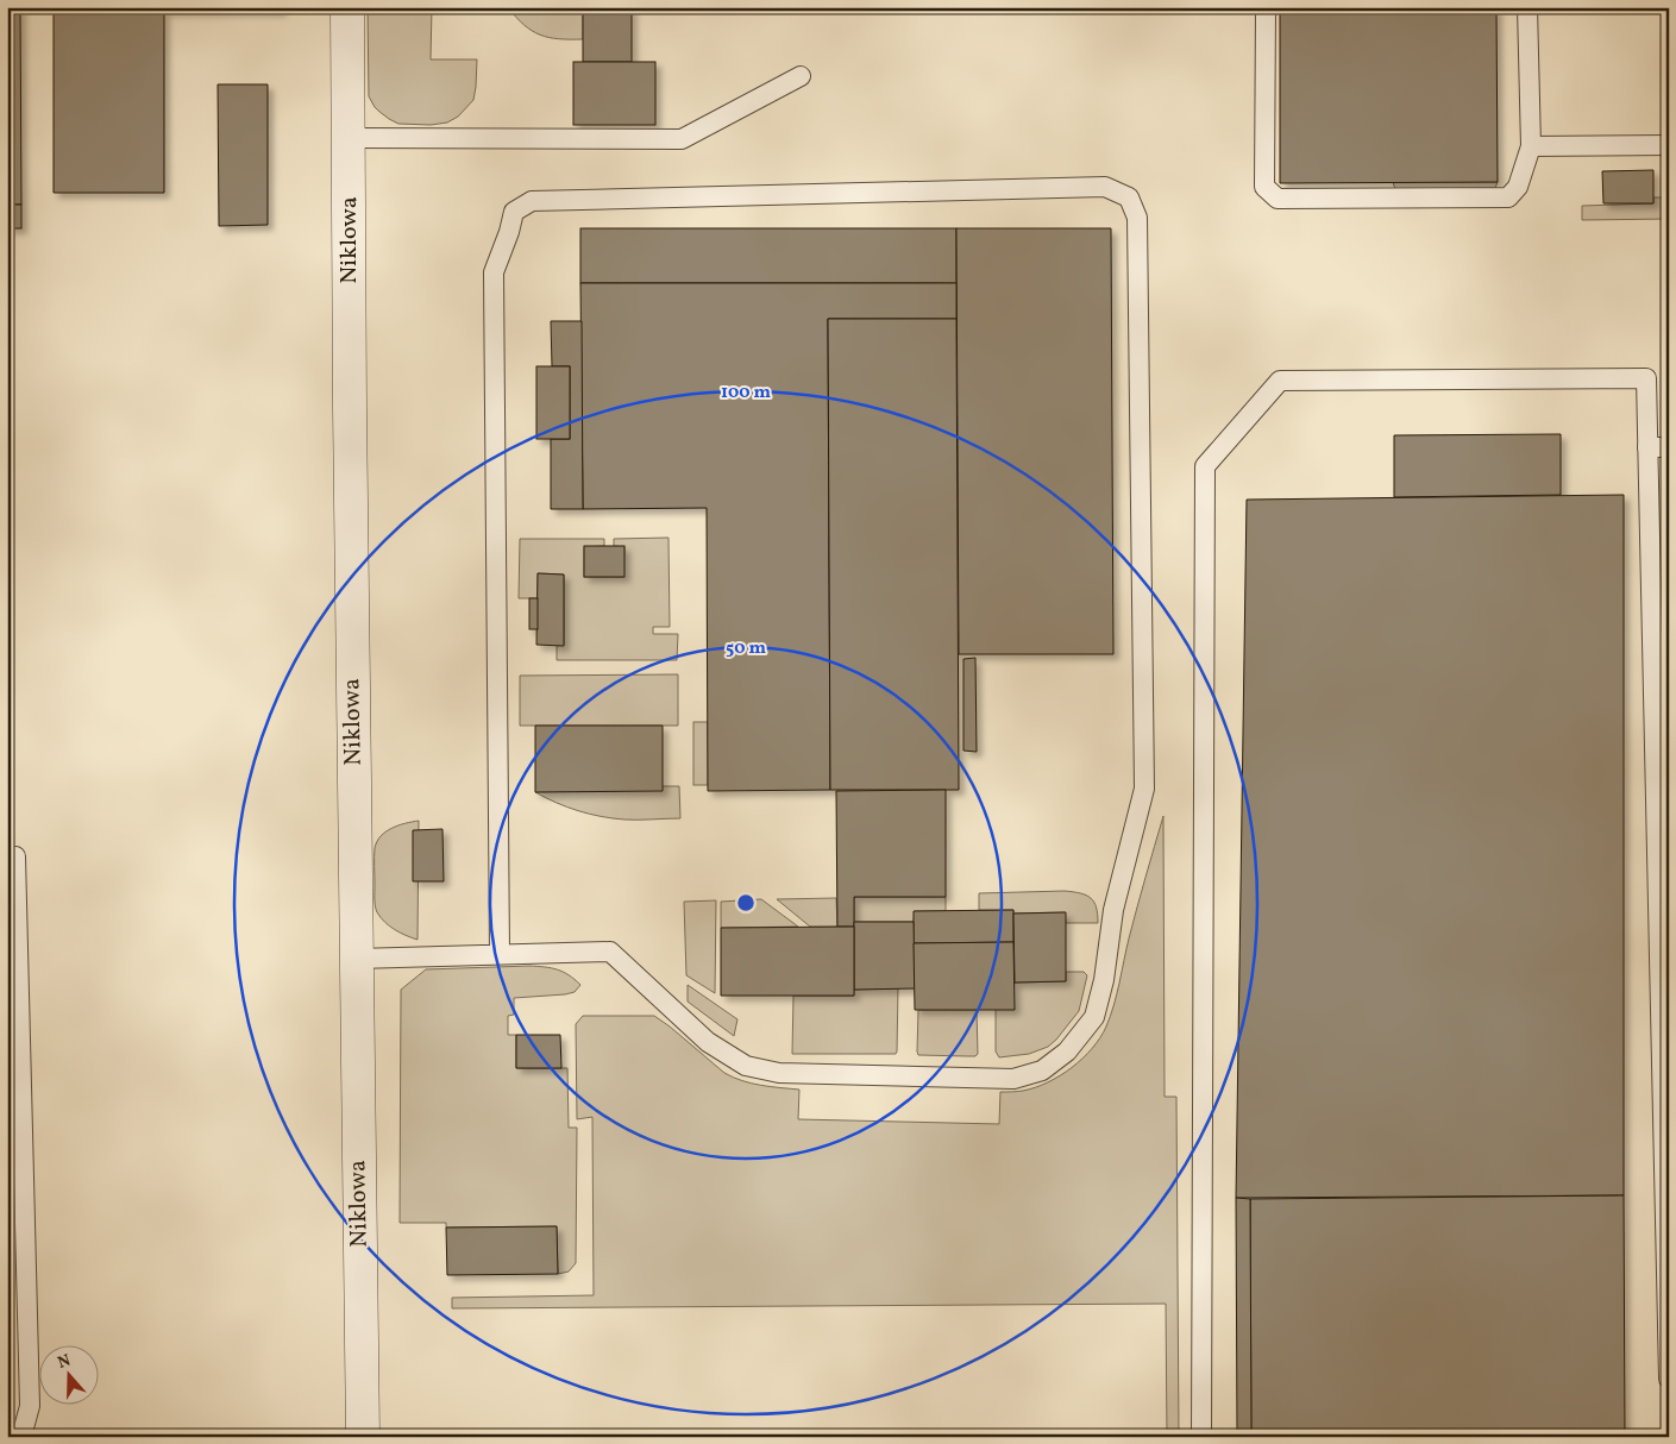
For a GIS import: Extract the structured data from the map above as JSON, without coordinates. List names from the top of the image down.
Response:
{
  "streets": {
    "street": ["Niklowa"]
  },
  "north": "top",
  "rings": ["100 m", "50 m"]
}
